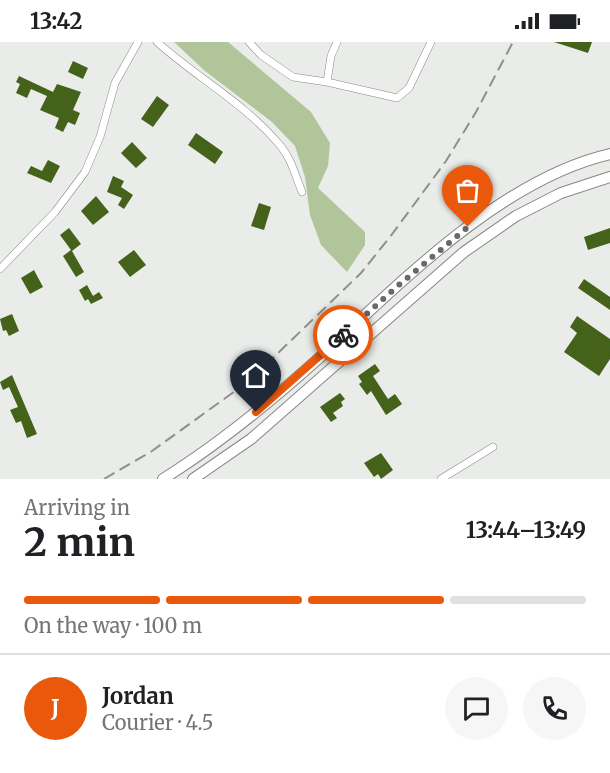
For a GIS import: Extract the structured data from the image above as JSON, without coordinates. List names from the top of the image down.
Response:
{
  "page": {
    "status": "13:42",
    "heading": ["2 min", "Arriving in", "13:44–13:49"],
    "panel": ["Jordan", "Courier · 4.5"],
    "bar": "On the way · 100 m",
    "round": "J"
  }
}
